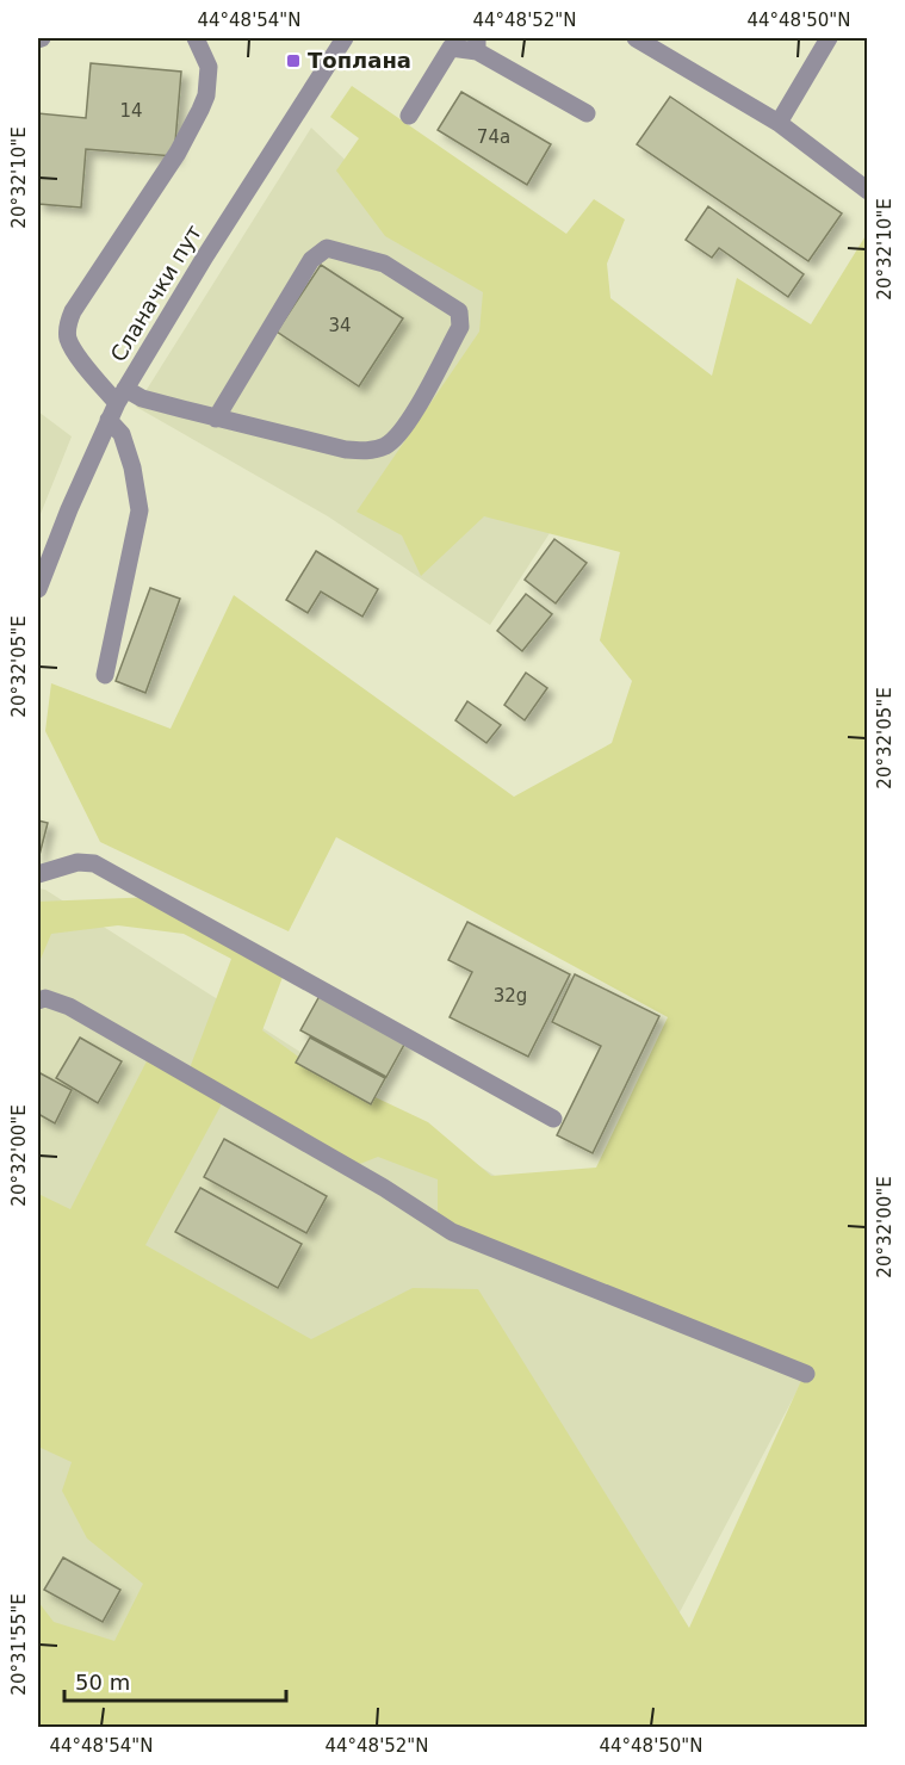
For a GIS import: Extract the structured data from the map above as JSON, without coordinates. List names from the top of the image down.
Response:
{
  "streets": {
    "street": ["Сланачки пут"]
  },
  "places": {
    "transit": ["Топлана"]
  },
  "house_numbers": [
    "14",
    "74a",
    "34",
    "32g"
  ],
  "scale_bar": "50 m",
  "coordinates": [
    "44°48'54\"N",
    "44°48'52\"N",
    "44°48'50\"N",
    "20°32'10\"E",
    "20°32'05\"E",
    "20°32'00\"E",
    "20°31'55\"E"
  ]
}
